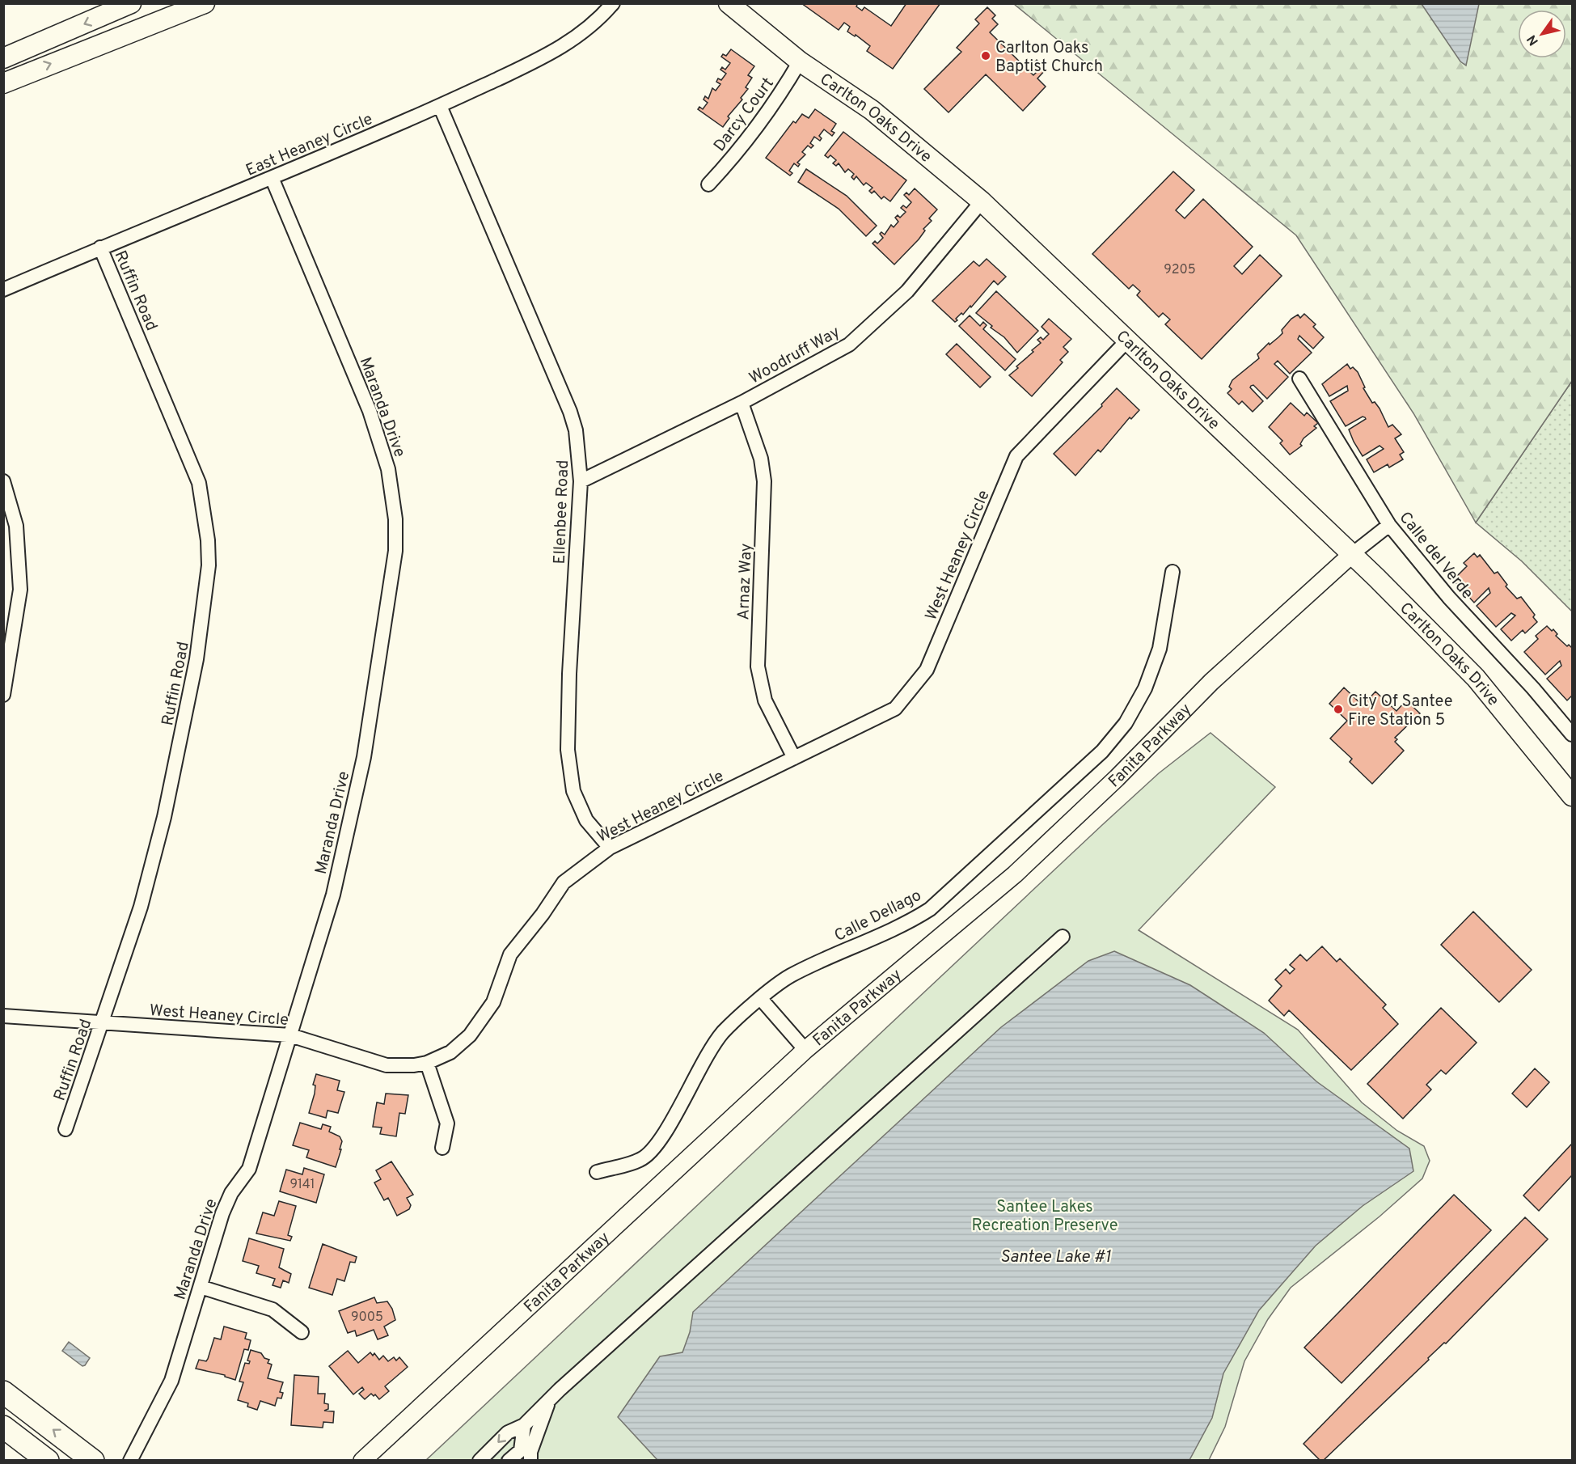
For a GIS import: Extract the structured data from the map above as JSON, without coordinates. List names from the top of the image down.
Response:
{
  "streets": {
    "main road": ["Carlton Oaks Drive"],
    "street": [
      "Darcy Court",
      "East Heaney Circle",
      "Ruffin Road",
      "Woodruff Way",
      "Maranda Drive",
      "Ellenbee Road",
      "West Heaney Circle",
      "Calle del Verde",
      "Arnaz Way",
      "Fanita Parkway",
      "Calle Dellago"
    ]
  },
  "crossings": [
    ["Darcy Court", "Carlton Oaks Drive"],
    ["Carlton Oaks Drive", "Woodruff Way"],
    ["Carlton Oaks Drive", "West Heaney Circle"],
    ["Carlton Oaks Drive", "Fanita Parkway"],
    ["East Heaney Circle", "Ruffin Road"],
    ["East Heaney Circle", "Maranda Drive"],
    ["East Heaney Circle", "Ellenbee Road"],
    ["Ruffin Road", "West Heaney Circle"],
    ["Woodruff Way", "Ellenbee Road"],
    ["Woodruff Way", "Arnaz Way"],
    ["Maranda Drive", "West Heaney Circle"],
    ["Ellenbee Road", "West Heaney Circle"],
    ["West Heaney Circle", "Arnaz Way"]
  ],
  "water": ["Santee Lake #1"],
  "parks": ["Santee Lakes Recreation Preserve"],
  "places": ["Carlton Oaks Baptist Church", "City Of Santee Fire Station 5"],
  "house_numbers": ["9205", "9141", "9005"],
  "north": "bottom left"
}
